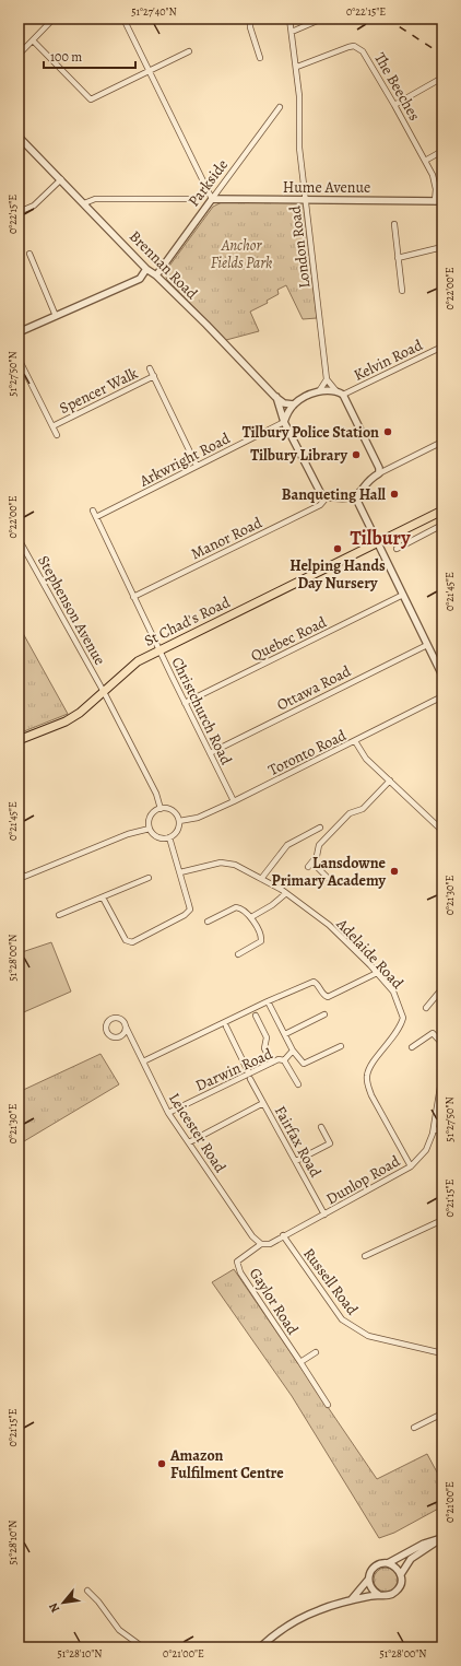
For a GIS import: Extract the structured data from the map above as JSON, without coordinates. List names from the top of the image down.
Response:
{
  "streets": {
    "main road": ["St Chad's Road"],
    "street": [
      "The Beeches",
      "Parkside",
      "Hume Avenue",
      "London Road",
      "Brennan Road",
      "Kelvin Road",
      "Spencer Walk",
      "Arkwright Road",
      "Manor Road",
      "Stephenson Avenue",
      "Quebec Road",
      "Ottawa Road",
      "Christchurch Road",
      "Toronto Road",
      "Adelaide Road",
      "Darwin Road",
      "Leicester Road",
      "Fairfax Road",
      "Dunlop Road",
      "Russell Road",
      "Gaylor Road"
    ]
  },
  "crossings": [
    ["The Beeches", "Hume Avenue"],
    ["The Beeches", "London Road"],
    ["Parkside", "Hume Avenue"],
    ["Parkside", "Brennan Road"],
    ["Hume Avenue", "London Road"],
    ["Spencer Walk", "Arkwright Road"],
    ["Arkwright Road", "Christchurch Road"],
    ["Manor Road", "Christchurch Road"],
    ["Stephenson Avenue", "St Chad's Road"],
    ["Stephenson Avenue", "Toronto Road"],
    ["St Chad's Road", "Christchurch Road"],
    ["Quebec Road", "Christchurch Road"],
    ["Ottawa Road", "Christchurch Road"],
    ["Christchurch Road", "Toronto Road"],
    ["Adelaide Road", "Dunlop Road"],
    ["Darwin Road", "Leicester Road"],
    ["Darwin Road", "Fairfax Road"],
    ["Leicester Road", "Dunlop Road"],
    ["Leicester Road", "Gaylor Road"],
    ["Fairfax Road", "Dunlop Road"],
    ["Dunlop Road", "Russell Road"],
    ["Dunlop Road", "Gaylor Road"]
  ],
  "districts": ["Tilbury"],
  "parks": ["Anchor Fields Park"],
  "places": [
    "Tilbury Police Station",
    "Tilbury Library",
    "Banqueting Hall",
    "Helping Hands Day Nursery",
    "Lansdowne Primary Academy",
    "Amazon Fulfilment Centre"
  ],
  "scale_bar": "100 m",
  "north": "bottom left",
  "coordinates": [
    "51°27'40\"N",
    "0°22'15\"E",
    "0°22'00\"E",
    "51°27'50\"N",
    "0°21'45\"E",
    "0°21'30\"E",
    "51°28'00\"N",
    "0°21'15\"E",
    "0°21'00\"E",
    "51°28'10\"N"
  ]
}
